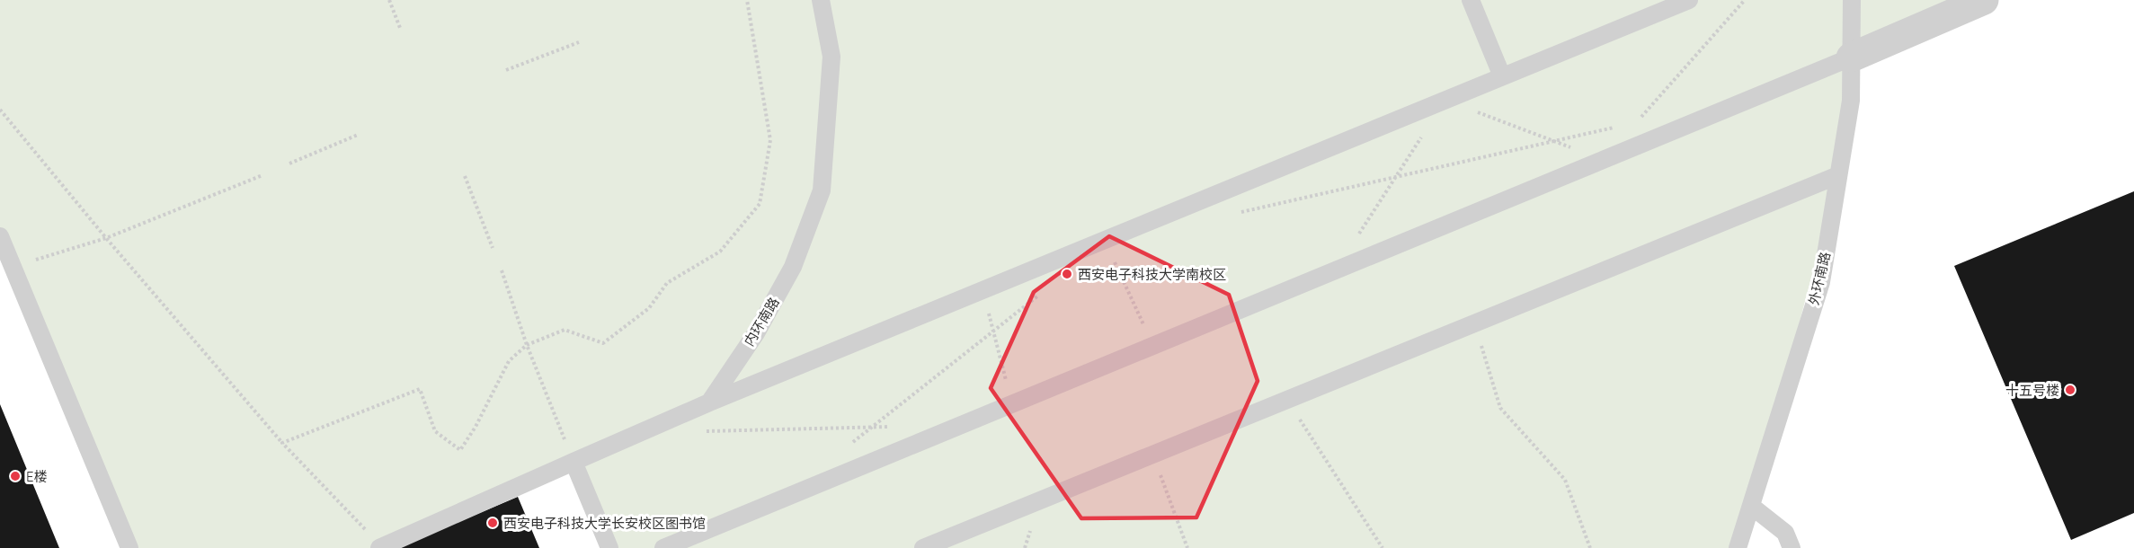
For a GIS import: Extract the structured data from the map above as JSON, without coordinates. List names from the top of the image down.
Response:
{
  "streets": {
    "lane": ["外环南路", "内环南路"]
  },
  "places": [
    "西安电子科技大学南校区",
    "十五号楼",
    "E楼",
    "西安电子科技大学长安校区图书馆"
  ]
}
